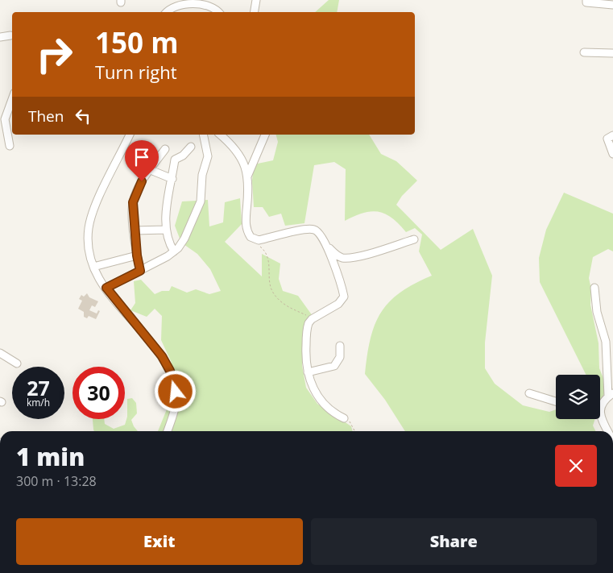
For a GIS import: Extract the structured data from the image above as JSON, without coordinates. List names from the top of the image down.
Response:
{
  "page": {
    "turn": ["150 m", "Turn right"],
    "then": "Then",
    "speed": "27 km/h",
    "limit": "30",
    "heading": ["1 min", "300 m · 13:28"],
    "buttons": ["Exit", "Share"]
  }
}
